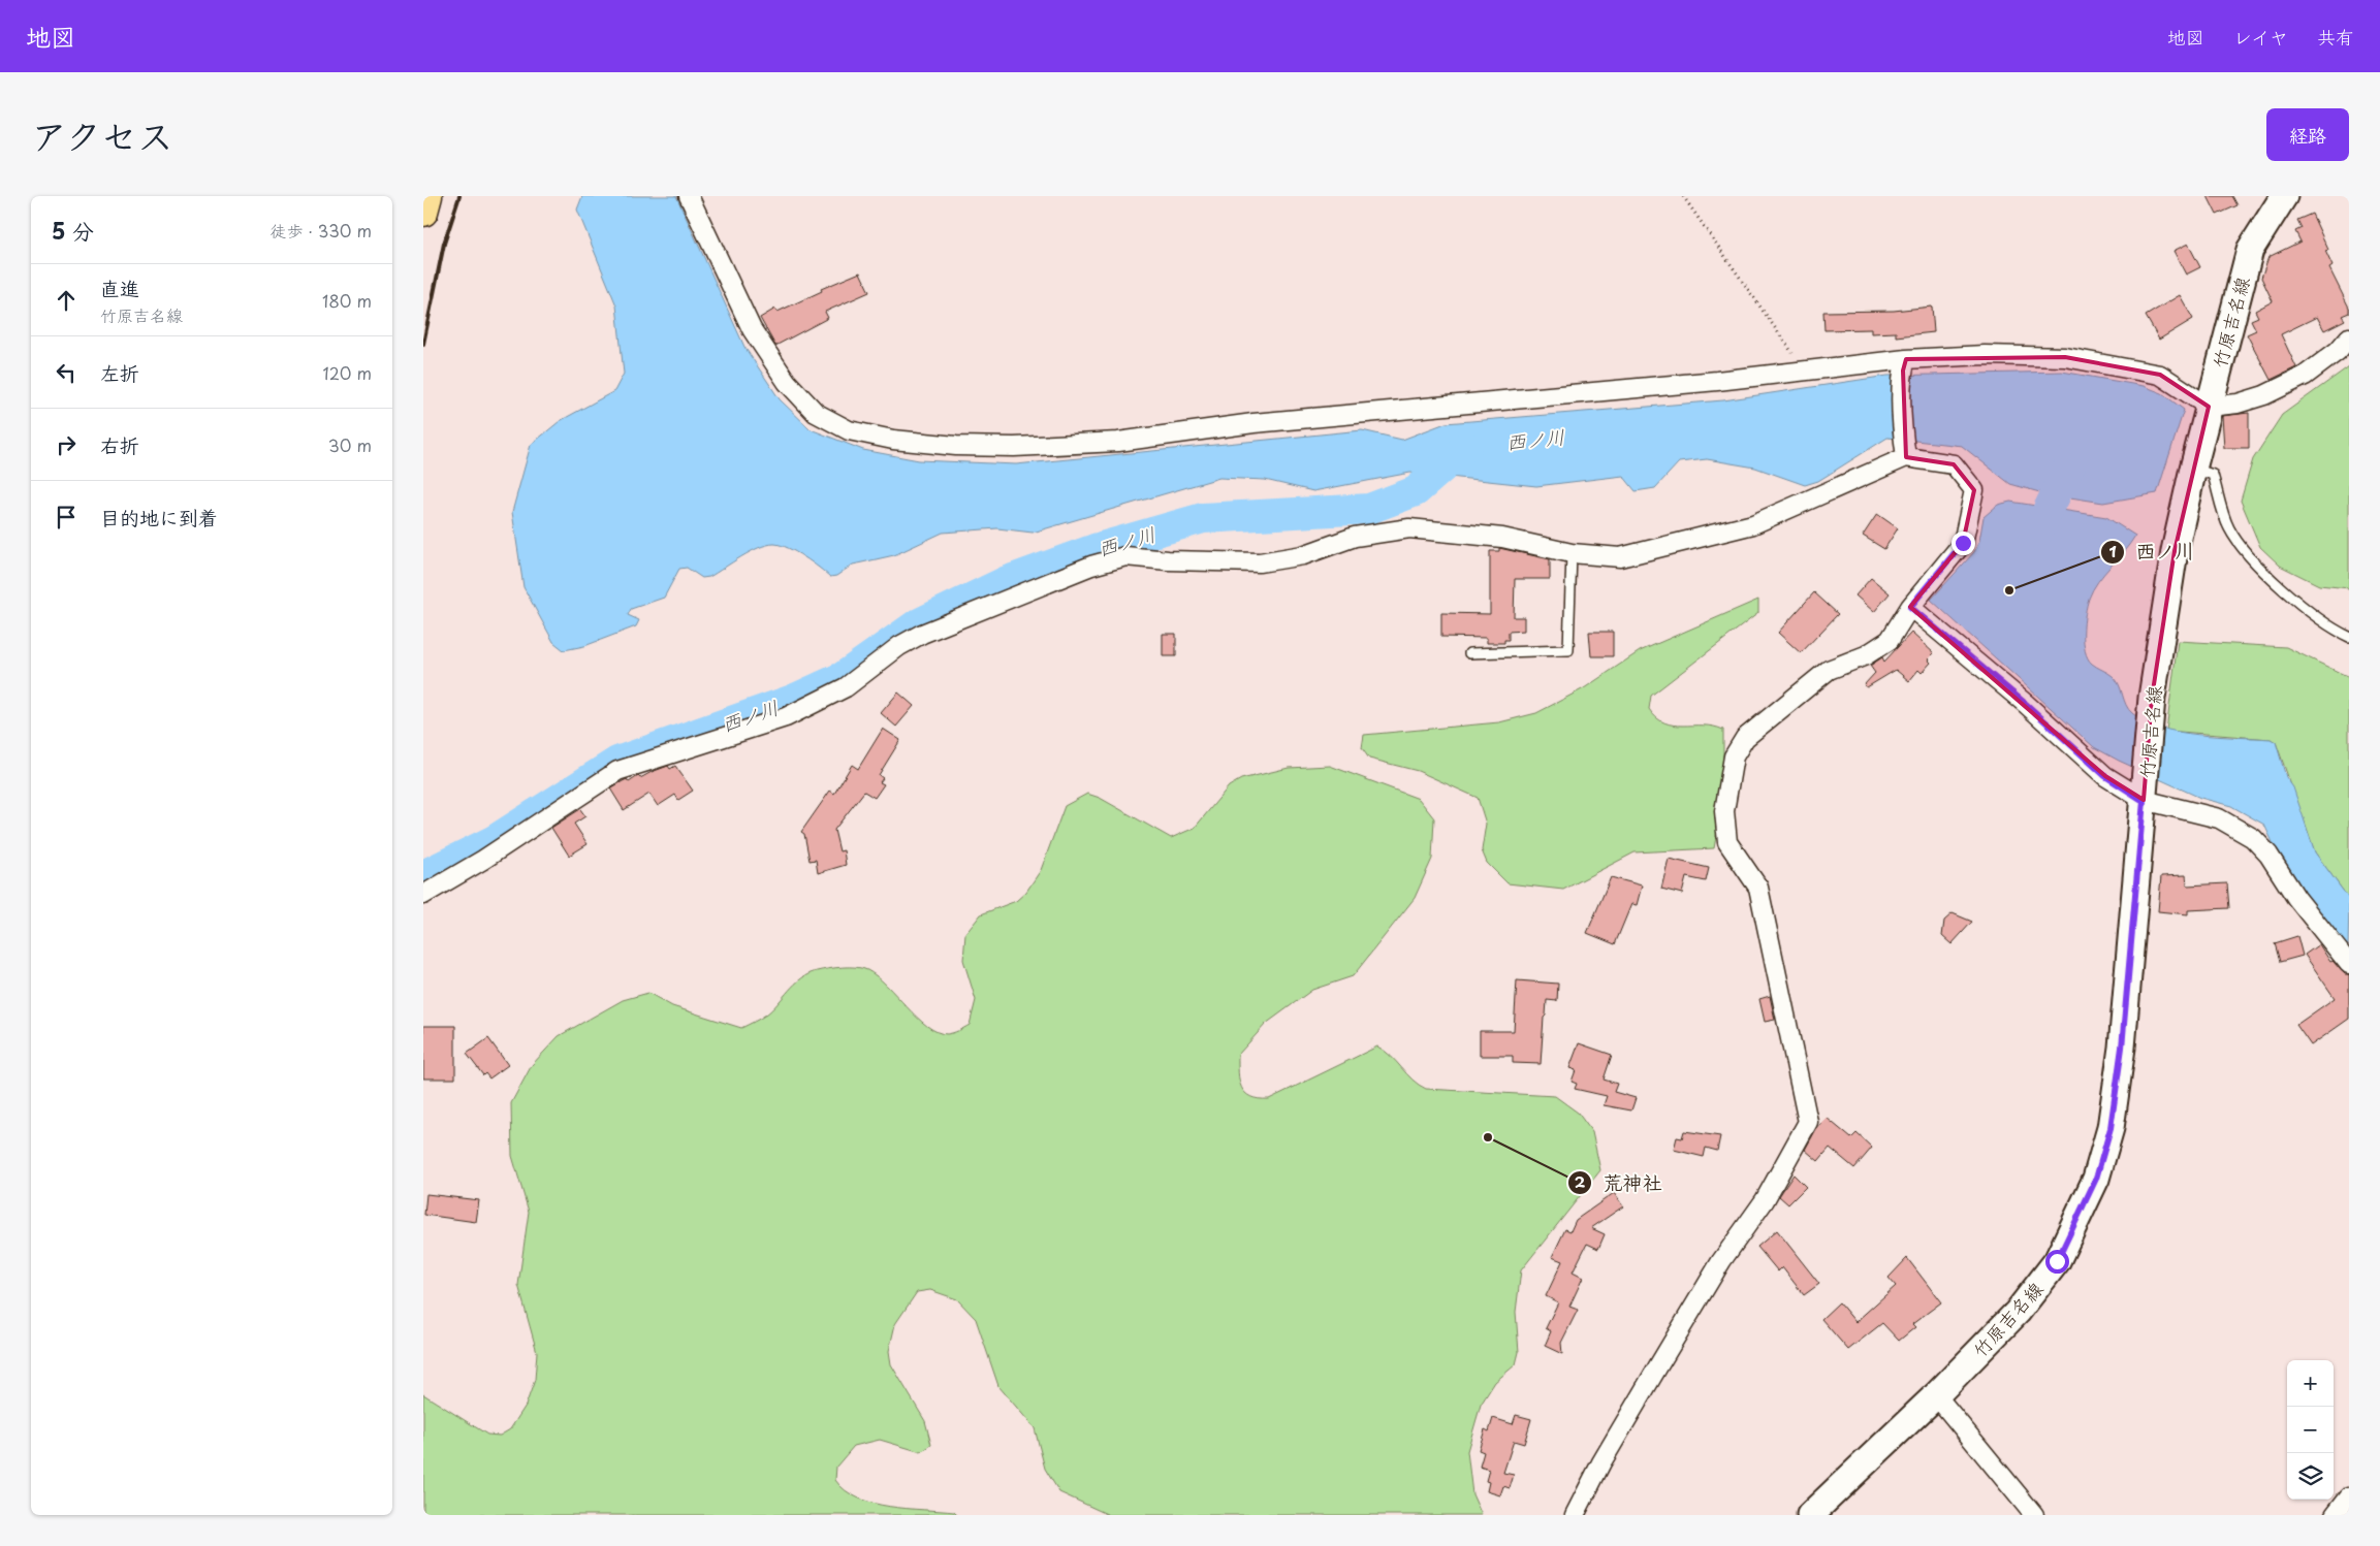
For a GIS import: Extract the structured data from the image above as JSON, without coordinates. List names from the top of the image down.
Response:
{
  "streets": {
    "main road": ["竹原吉名線"]
  },
  "water": ["西ノ川"],
  "places": ["西ノ川", "荒神社"],
  "page": {
    "header": "地図",
    "nav": ["地図", "レイヤ", "共有"],
    "title": "アクセス",
    "buttons": "経路",
    "heading": ["5 分", "徒歩 · 330 m"],
    "list": [
      ["直進", "竹原吉名線", "180 m"],
      ["左折", "120 m"],
      ["右折", "30 m"],
      "目的地に到着"
    ],
    "map_buttons": ["+", "−"]
  }
}
